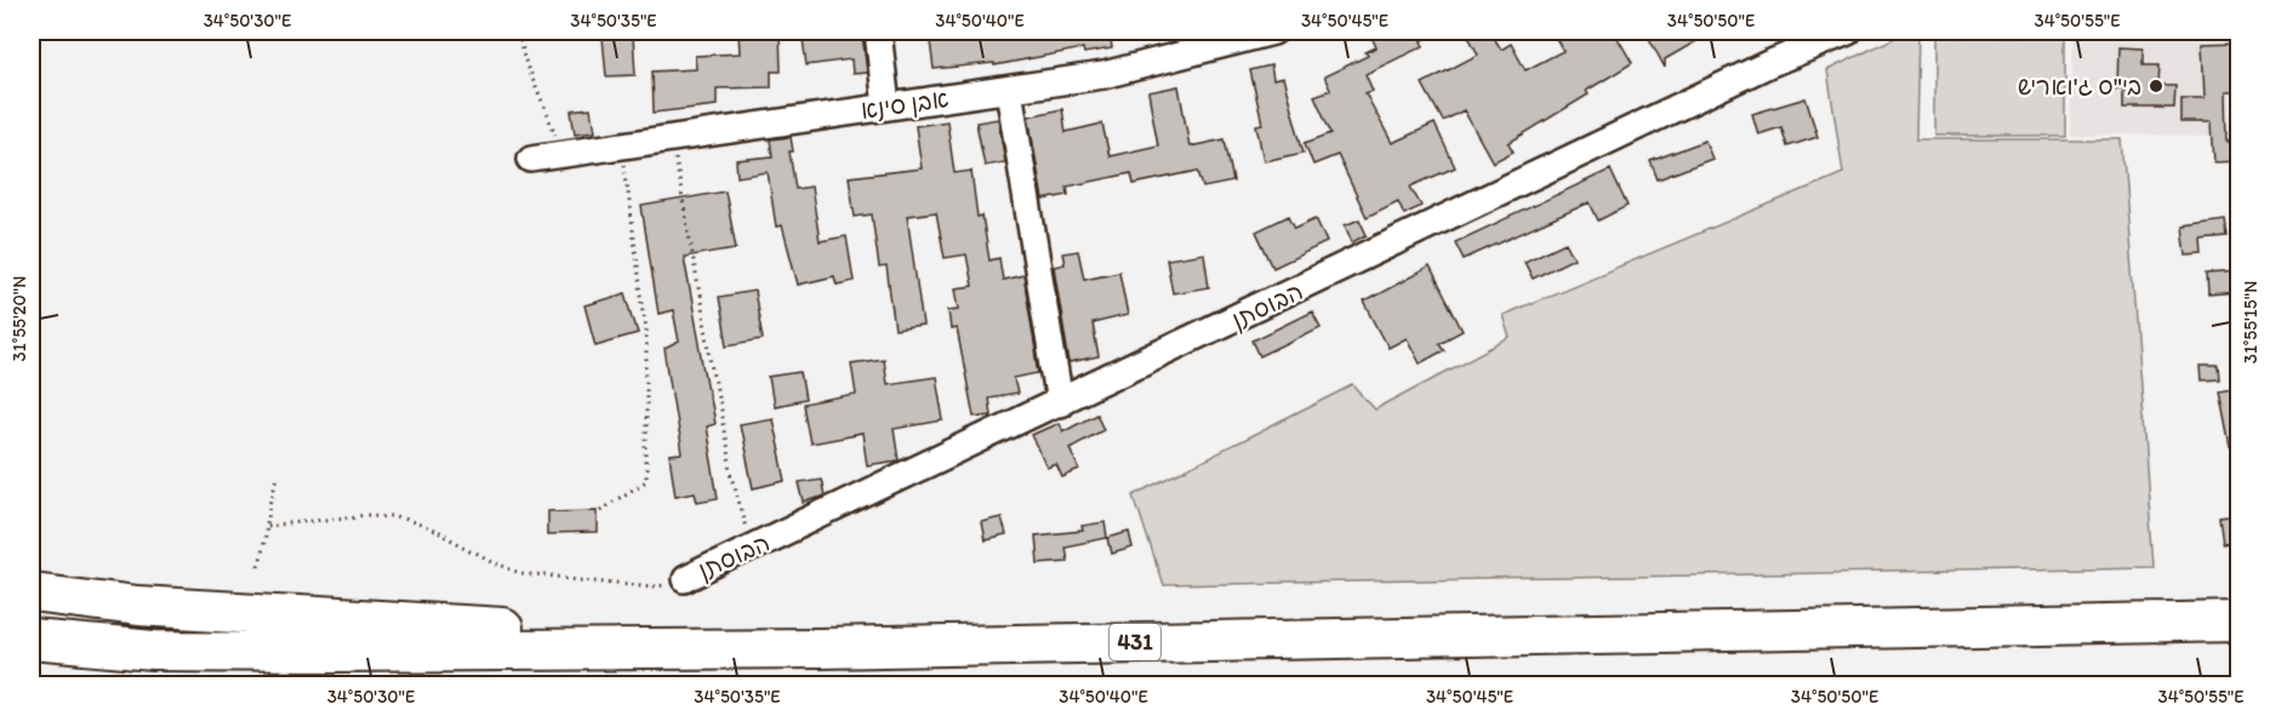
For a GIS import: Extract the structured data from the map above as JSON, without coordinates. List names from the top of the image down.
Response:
{
  "streets": {
    "highway": ["431"],
    "street": ["אבן סינא", "הבוסתן"]
  },
  "places": ["בי\"ס ג'ואריש"],
  "coordinates": [
    "34°50'30\"E",
    "34°50'35\"E",
    "34°50'40\"E",
    "34°50'45\"E",
    "34°50'50\"E",
    "34°50'55\"E",
    "31°55'20\"N",
    "31°55'15\"N"
  ]
}
